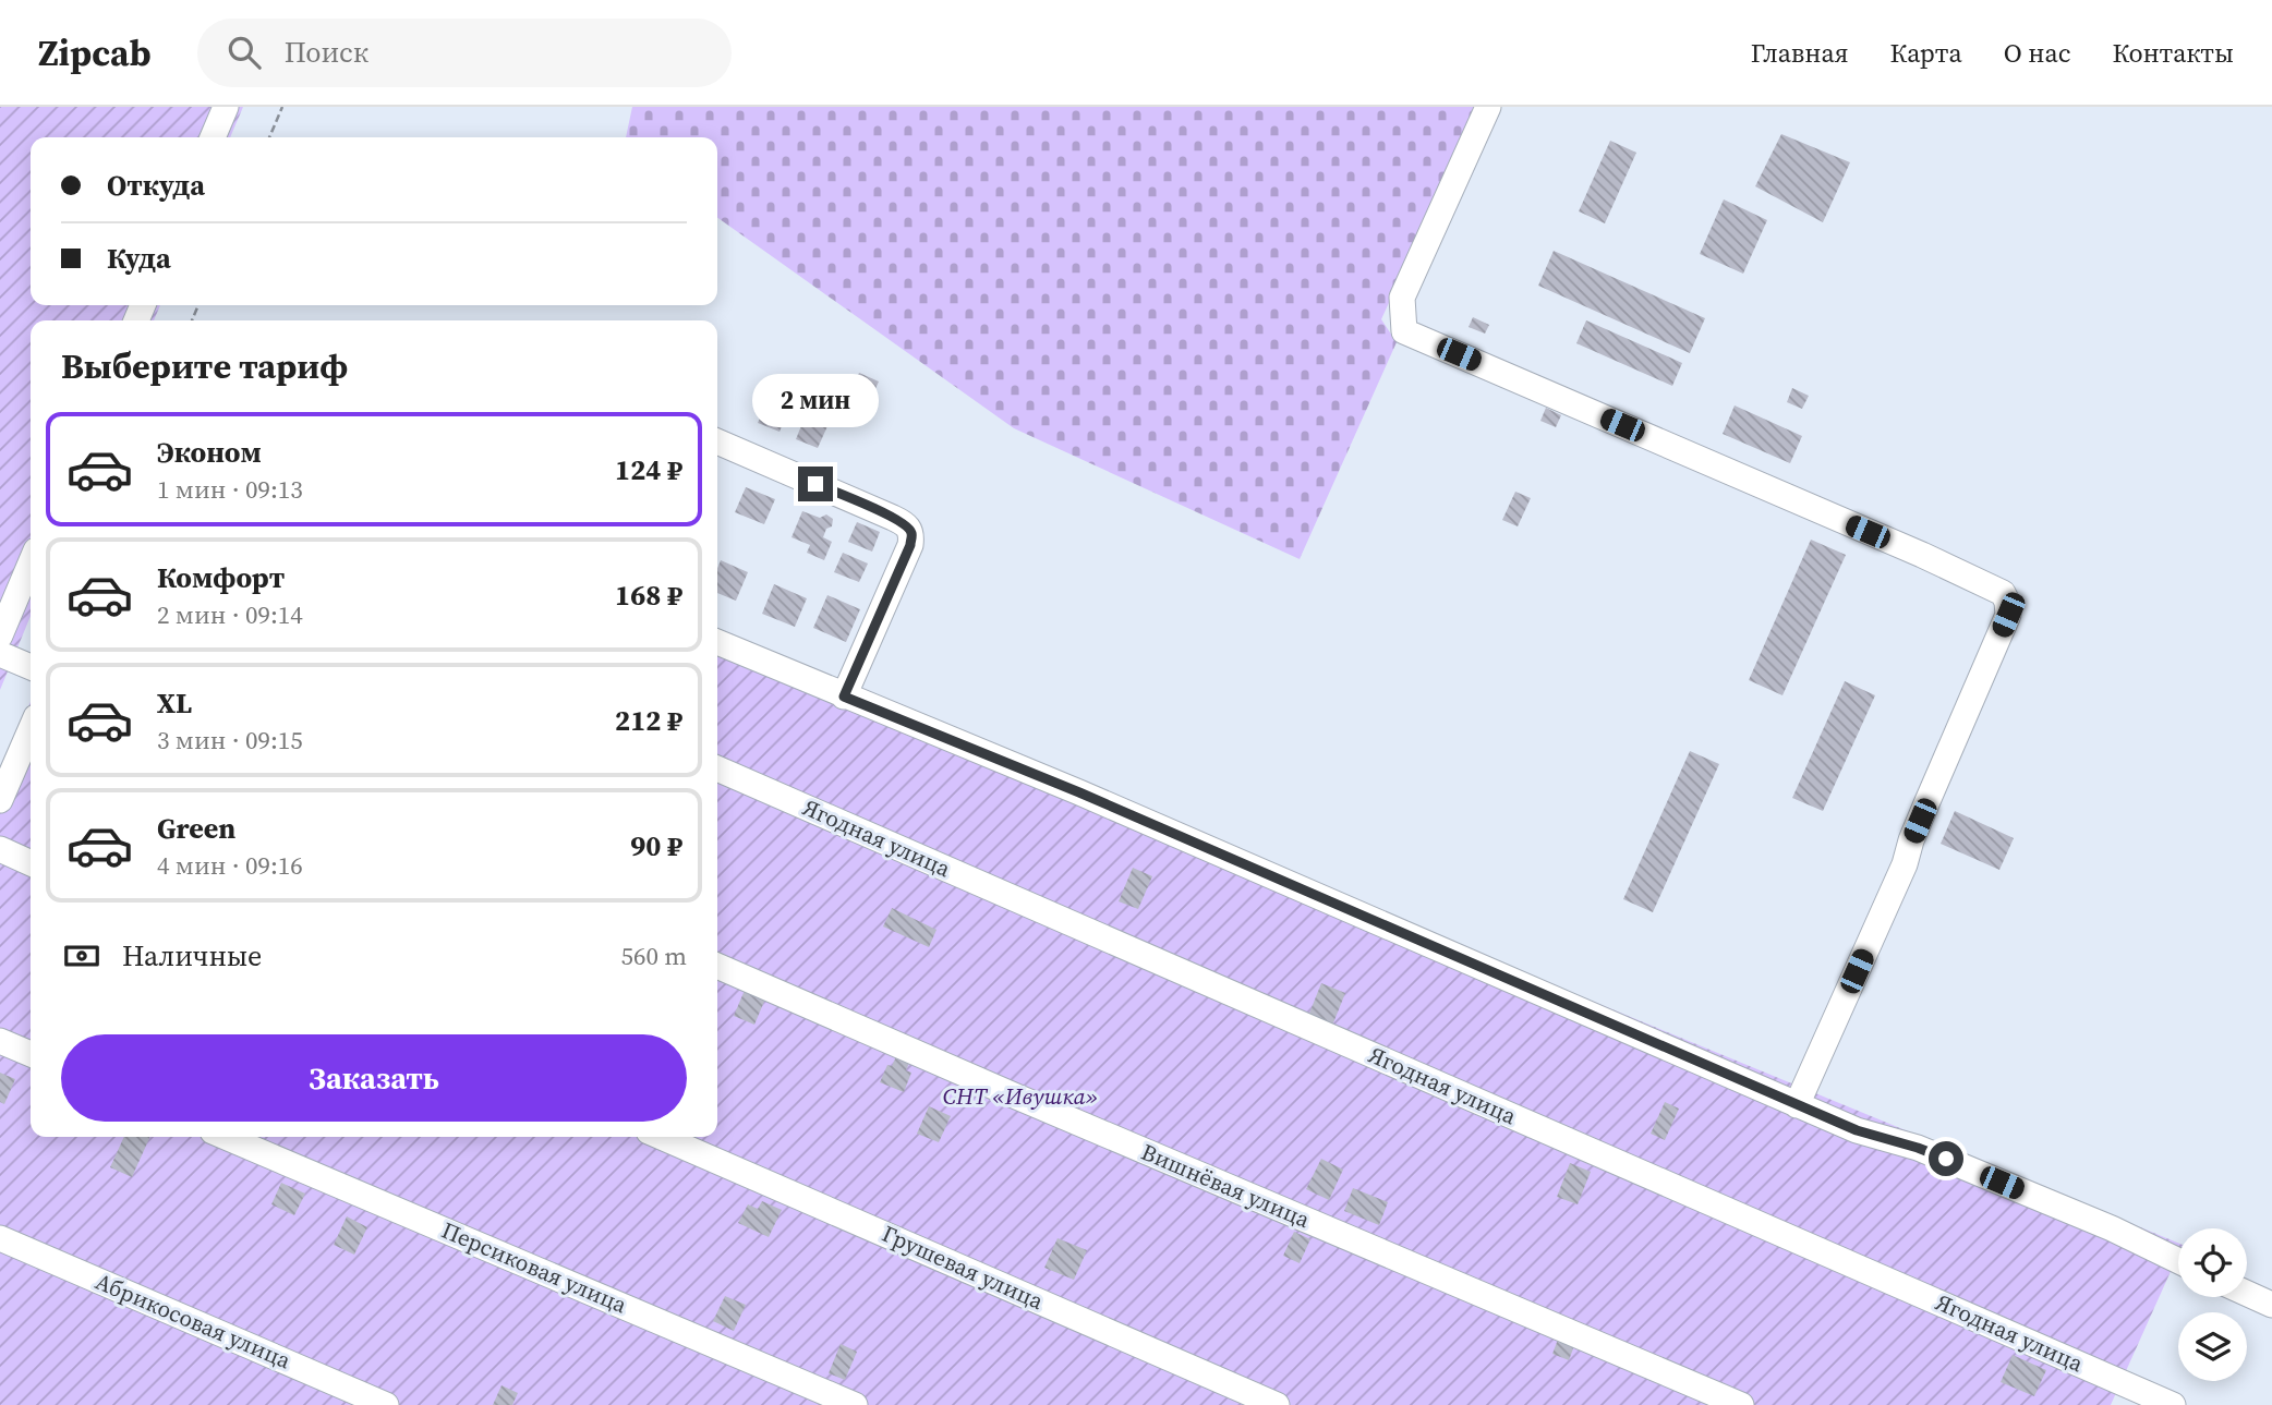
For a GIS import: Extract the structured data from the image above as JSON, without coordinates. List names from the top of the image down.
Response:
{
  "streets": {
    "street": [
      "Ягодная улица",
      "Вишнёвая улица",
      "Персиковая улица",
      "Грушевая улица",
      "Абрикосовая улица"
    ]
  },
  "parks": ["СНТ «Ивушка»"],
  "page": {
    "header": "Zipcab",
    "search": "Поиск",
    "nav": [
      "Главная",
      "Карта",
      "О нас",
      "Контакты"
    ],
    "banner": ["Откуда", "Куда"],
    "heading": "Выберите тариф",
    "bubble": "2 мин",
    "list": [
      {
        "name": "Эконом",
        "note": "1 мин · 09:13",
        "value": "124 ₽"
      },
      {
        "name": "Комфорт",
        "note": "2 мин · 09:14",
        "value": "168 ₽"
      },
      {
        "name": "XL",
        "note": "3 мин · 09:15",
        "value": "212 ₽"
      },
      {
        "name": "Green",
        "note": "4 мин · 09:16",
        "value": "90 ₽"
      }
    ],
    "pay": ["Наличные", "560 m"],
    "buttons": "Заказать"
  }
}
